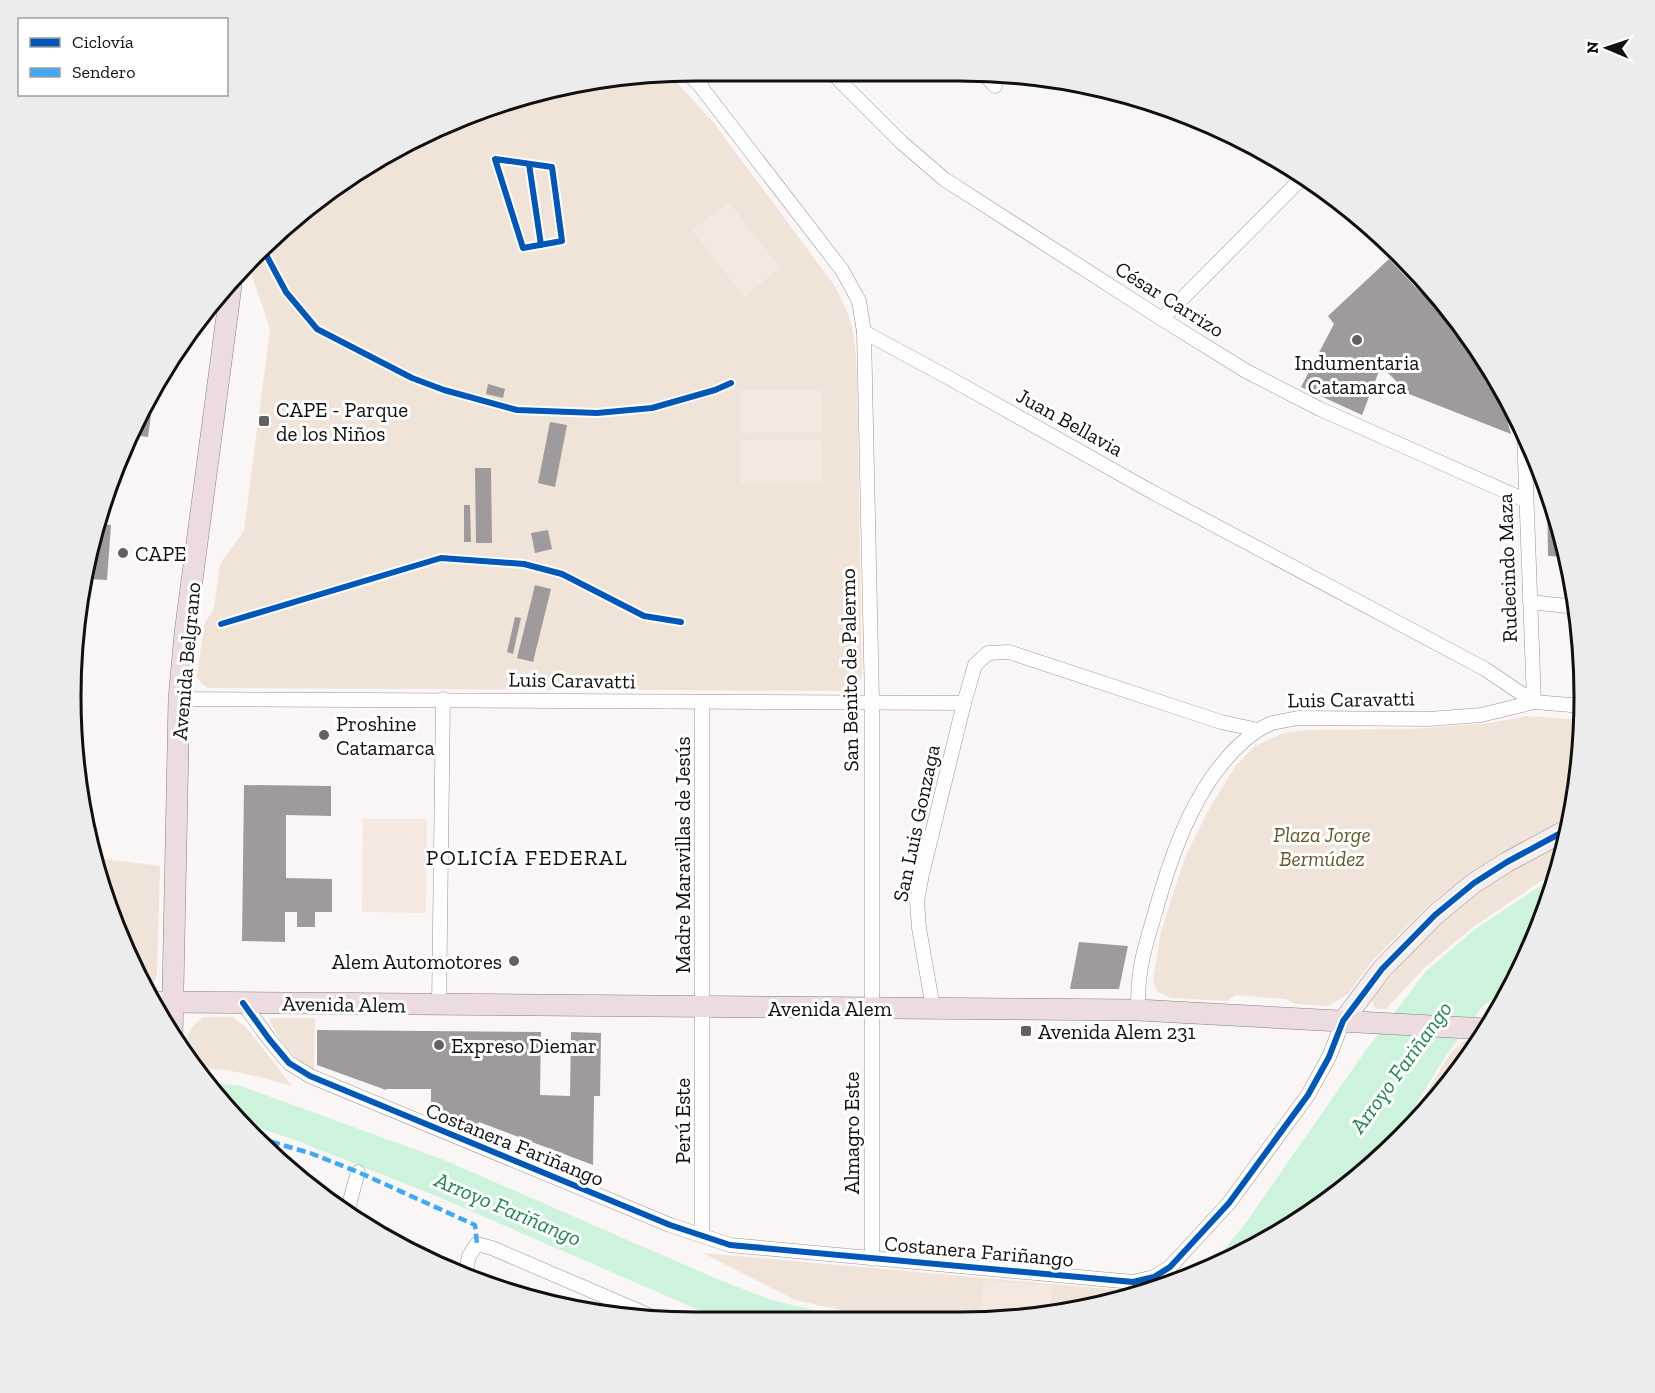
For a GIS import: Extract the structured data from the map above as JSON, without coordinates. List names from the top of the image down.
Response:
{
  "streets": {
    "main road": ["Avenida Belgrano", "Avenida Alem"],
    "street": [
      "César Carrizo",
      "Juan Bellavia",
      "Rudecindo Maza",
      "San Benito de Palermo",
      "Luis Caravatti",
      "San Luis Gonzaga",
      "Madre Maravillas de Jesús",
      "Perú Este",
      "Almagro Este",
      "Costanera Fariñango"
    ]
  },
  "crossings": [
    ["César Carrizo", "Rudecindo Maza"],
    ["Juan Bellavia", "Rudecindo Maza"],
    ["Juan Bellavia", "San Benito de Palermo"],
    ["Juan Bellavia", "Luis Caravatti"],
    ["Rudecindo Maza", "Luis Caravatti"],
    ["Avenida Belgrano", "Luis Caravatti"],
    ["Avenida Belgrano", "Avenida Alem"],
    ["San Benito de Palermo", "Luis Caravatti"],
    ["San Benito de Palermo", "Avenida Alem"],
    ["San Benito de Palermo", "Almagro Este"],
    ["Luis Caravatti", "San Luis Gonzaga"],
    ["Luis Caravatti", "Madre Maravillas de Jesús"],
    ["San Luis Gonzaga", "Avenida Alem"],
    ["Madre Maravillas de Jesús", "Avenida Alem"],
    ["Madre Maravillas de Jesús", "Perú Este"],
    ["Avenida Alem", "Perú Este"],
    ["Avenida Alem", "Almagro Este"],
    ["Avenida Alem", "Costanera Fariñango"],
    ["Perú Este", "Costanera Fariñango"],
    ["Almagro Este", "Costanera Fariñango"]
  ],
  "districts": ["POLICÍA FEDERAL"],
  "water": ["Arroyo Fariñango"],
  "parks": ["Plaza Jorge Bermúdez"],
  "places": {
    "other": [
      "Indumentaria Catamarca",
      "CAPE",
      "Proshine Catamarca",
      "Alem Automotores",
      "Expreso Diemar"
    ],
    "transit": ["CAPE - Parque de los Niños", "Avenida Alem 231"]
  },
  "legend": ["Ciclovía", "Sendero"],
  "north": "left"
}
